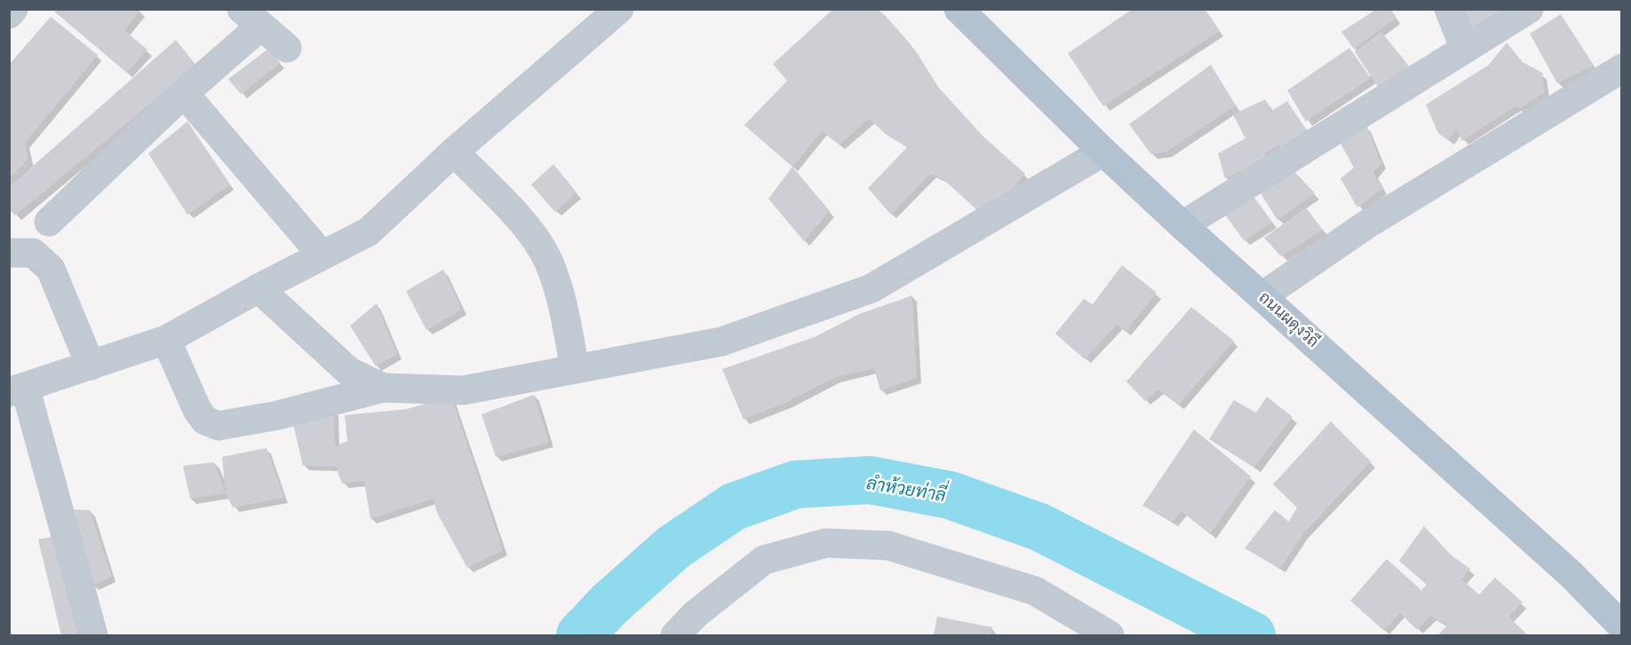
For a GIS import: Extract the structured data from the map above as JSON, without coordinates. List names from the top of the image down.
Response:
{
  "streets": {
    "main road": ["ถนนผดุงวิถี"]
  },
  "water": ["ลำห้วยท่าลี่"]
}
